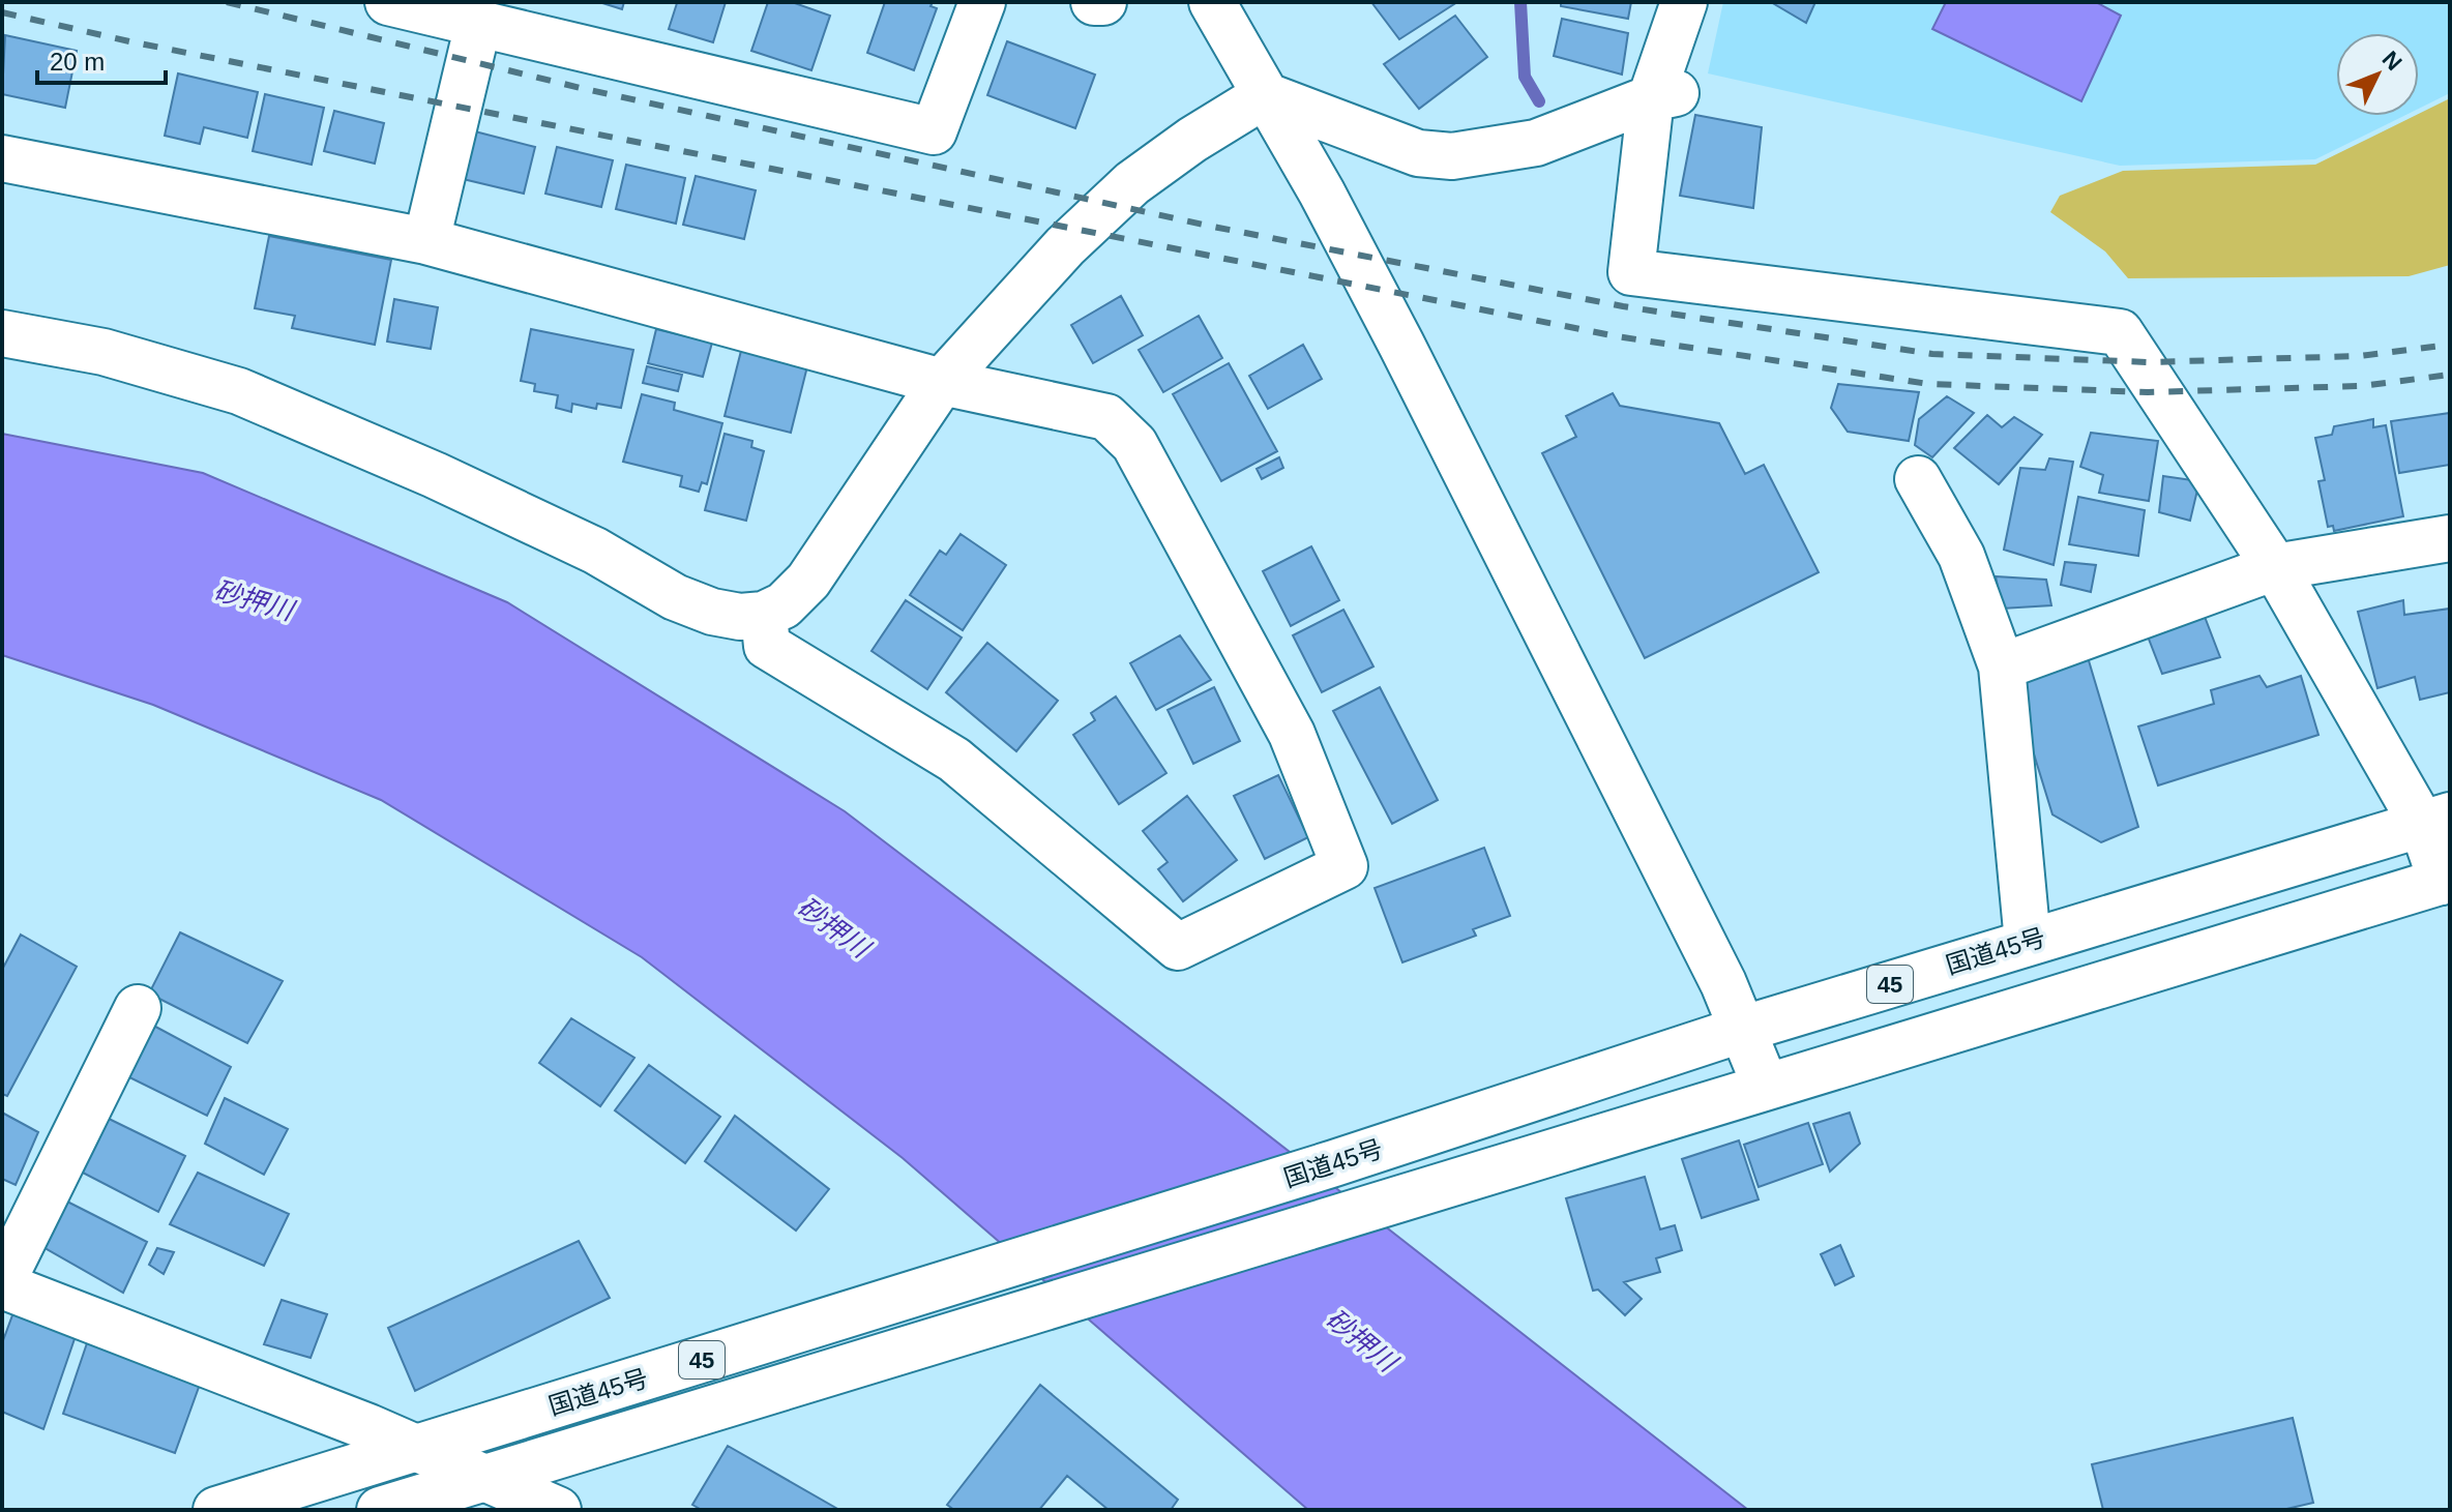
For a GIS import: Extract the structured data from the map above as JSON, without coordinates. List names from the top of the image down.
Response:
{
  "streets": {
    "main road": ["国道45号", "45"]
  },
  "water": ["砂押川"],
  "scale_bar": "20 m",
  "north": "top right"
}
